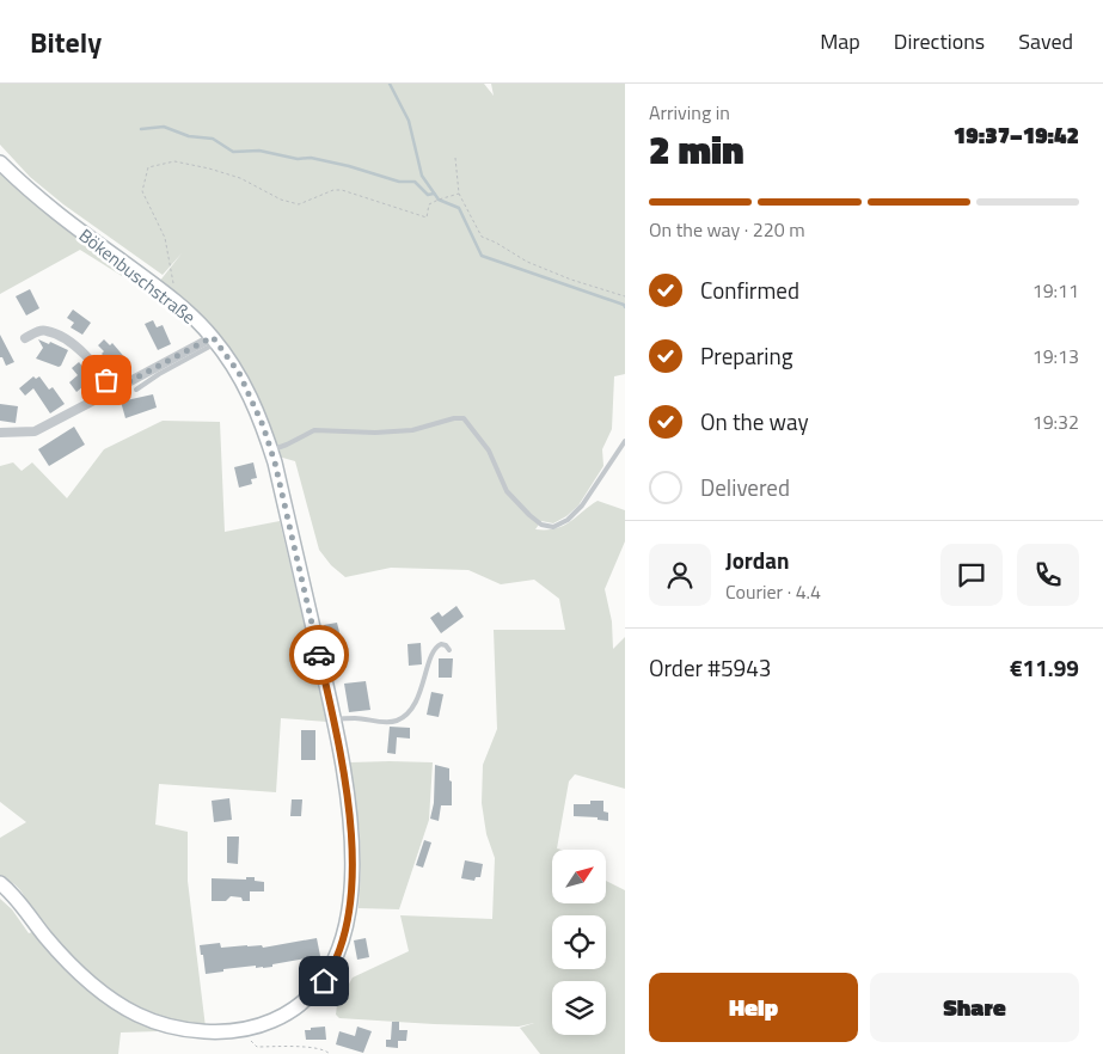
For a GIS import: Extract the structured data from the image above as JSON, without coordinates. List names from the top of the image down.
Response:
{
  "streets": {
    "main road": ["Bökenbuschstraße"]
  },
  "north": "top right",
  "page": {
    "header": "Bitely",
    "nav": ["Map", "Directions", "Saved"],
    "heading": ["2 min", "Arriving in", "19:37–19:42"],
    "panel": [
      "Jordan",
      "Courier · 4.4",
      "Order #5943",
      "€11.99"
    ],
    "bar": "On the way · 220 m",
    "list": [
      ["Confirmed", "19:11"],
      ["Preparing", "19:13"],
      ["On the way", "19:32"],
      "Delivered"
    ],
    "buttons": ["Help", "Share"]
  }
}
